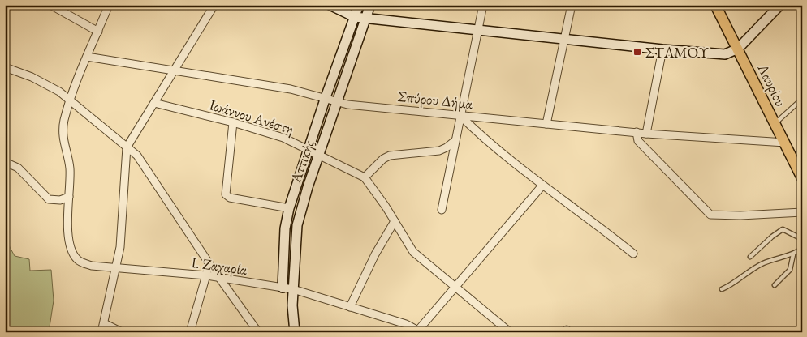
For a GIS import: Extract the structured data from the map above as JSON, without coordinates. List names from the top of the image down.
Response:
{
  "streets": {
    "main road": ["Λαυρίου"],
    "street": [
      "Σπύρου Δήμα",
      "Ιωάννου Ανέστη",
      "Αττικής",
      "Ι. Ζαχαρία"
    ]
  },
  "crossings": [
    ["Λαυρίου", "Σπύρου Δήμα"],
    ["Σπύρου Δήμα", "Αττικής"],
    ["Σπύρου Δήμα", "Ι. Ζαχαρία"],
    ["Ιωάννου Ανέστη", "Αττικής"],
    ["Αττικής", "Ι. Ζαχαρία"]
  ],
  "places": {
    "transit": ["ΣΤΑΜΟΥ"]
  }
}
